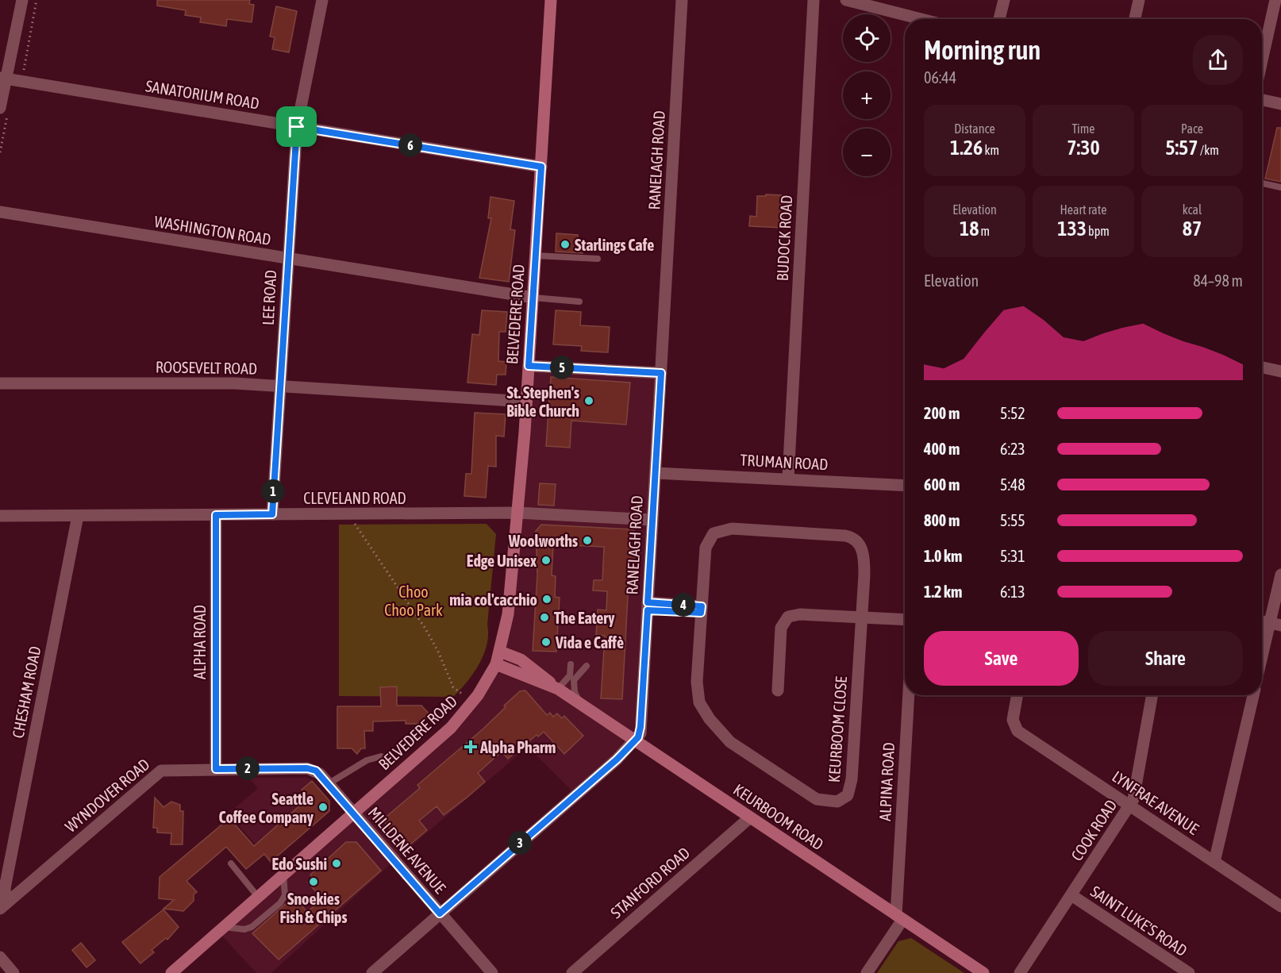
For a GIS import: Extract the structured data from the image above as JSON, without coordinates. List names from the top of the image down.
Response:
{
  "streets": {
    "main road": ["BELVEDERE ROAD", "KEURBOOM ROAD"],
    "street": [
      "SANATORIUM ROAD",
      "RANELAGH ROAD",
      "WASHINGTON ROAD",
      "BUDOCK ROAD",
      "LEE ROAD",
      "ROOSEVELT ROAD",
      "TRUMAN ROAD",
      "CLEVELAND ROAD",
      "ALPHA ROAD",
      "CHESHAM ROAD",
      "KEURBOOM CLOSE",
      "ALPINA ROAD",
      "WYNDOVER ROAD",
      "LYNFRAE AVENUE",
      "COOK ROAD",
      "MILLDENE AVENUE",
      "STANFORD ROAD",
      "SAINT LUKE'S ROAD"
    ]
  },
  "crossings": [
    ["SANATORIUM ROAD", "LEE ROAD"],
    ["SANATORIUM ROAD", "BELVEDERE ROAD"],
    ["RANELAGH ROAD", "TRUMAN ROAD"],
    ["RANELAGH ROAD", "CLEVELAND ROAD"],
    ["RANELAGH ROAD", "KEURBOOM ROAD"],
    ["RANELAGH ROAD", "MILLDENE AVENUE"],
    ["WASHINGTON ROAD", "LEE ROAD"],
    ["WASHINGTON ROAD", "BELVEDERE ROAD"],
    ["BUDOCK ROAD", "TRUMAN ROAD"],
    ["LEE ROAD", "ROOSEVELT ROAD"],
    ["LEE ROAD", "CLEVELAND ROAD"],
    ["BELVEDERE ROAD", "ROOSEVELT ROAD"],
    ["BELVEDERE ROAD", "CLEVELAND ROAD"],
    ["BELVEDERE ROAD", "WYNDOVER ROAD"],
    ["BELVEDERE ROAD", "KEURBOOM ROAD"],
    ["BELVEDERE ROAD", "MILLDENE AVENUE"],
    ["CLEVELAND ROAD", "ALPHA ROAD"],
    ["CLEVELAND ROAD", "CHESHAM ROAD"],
    ["ALPHA ROAD", "WYNDOVER ROAD"],
    ["CHESHAM ROAD", "WYNDOVER ROAD"],
    ["ALPINA ROAD", "KEURBOOM ROAD"],
    ["WYNDOVER ROAD", "MILLDENE AVENUE"],
    ["LYNFRAE AVENUE", "COOK ROAD"],
    ["KEURBOOM ROAD", "STANFORD ROAD"],
    ["COOK ROAD", "SAINT LUKE'S ROAD"]
  ],
  "parks": ["Choo Choo Park"],
  "places": {
    "other": [
      "Starlings Cafe",
      "St. Stephen's Bible Church",
      "Woolworths",
      "Edge Unisex",
      "mia col'cacchio",
      "The Eatery",
      "Vida e Caffè",
      "Seattle Coffee Company",
      "Edo Sushi",
      "Snoekies Fish & Chips"
    ],
    "health": ["Alpha Pharm"]
  },
  "page": {
    "map_buttons": ["+", "−"],
    "heading": ["Morning run", "06:44"],
    "stats": [
      ["Distance", "1.26 km"],
      ["Time", "7:30"],
      ["Pace", "5:57 /km"],
      ["Elevation", "18 m"],
      ["Heart rate", "133 bpm"],
      ["kcal", "87"]
    ],
    "pins": [
      "6",
      "5",
      "1",
      "4",
      "2",
      "3"
    ],
    "chart": ["Elevation", "84–98 m"],
    "list": [
      {
        "name": "200 m",
        "note": "5:52"
      },
      {
        "name": "400 m",
        "note": "6:23"
      },
      {
        "name": "600 m",
        "note": "5:48"
      },
      {
        "name": "800 m",
        "note": "5:55"
      },
      {
        "name": "1.0 km",
        "note": "5:31"
      },
      {
        "name": "1.2 km",
        "note": "6:13"
      }
    ],
    "buttons": ["Save", "Share"]
  }
}
